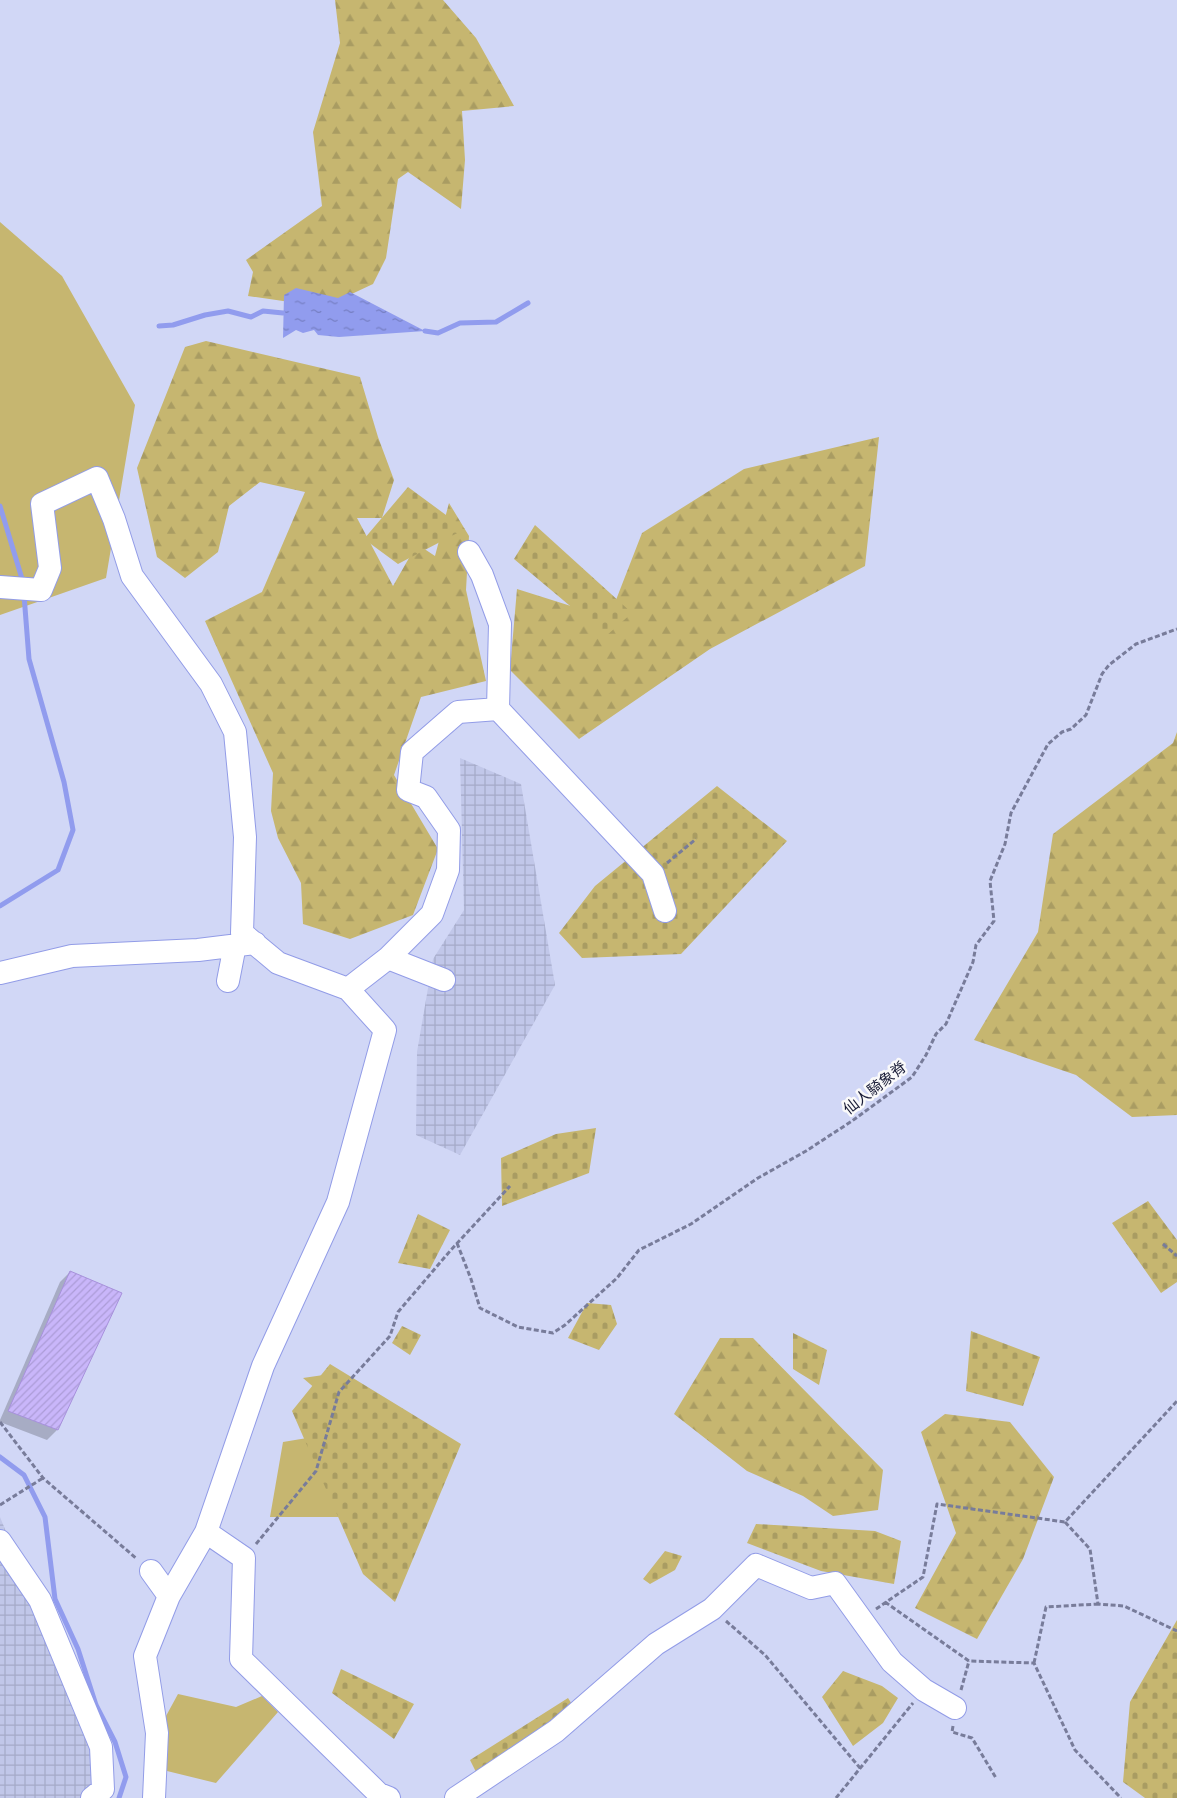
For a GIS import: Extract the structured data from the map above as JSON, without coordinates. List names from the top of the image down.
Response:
{
  "streets": {
    "path": ["仙人騎象脊"]
  }
}
